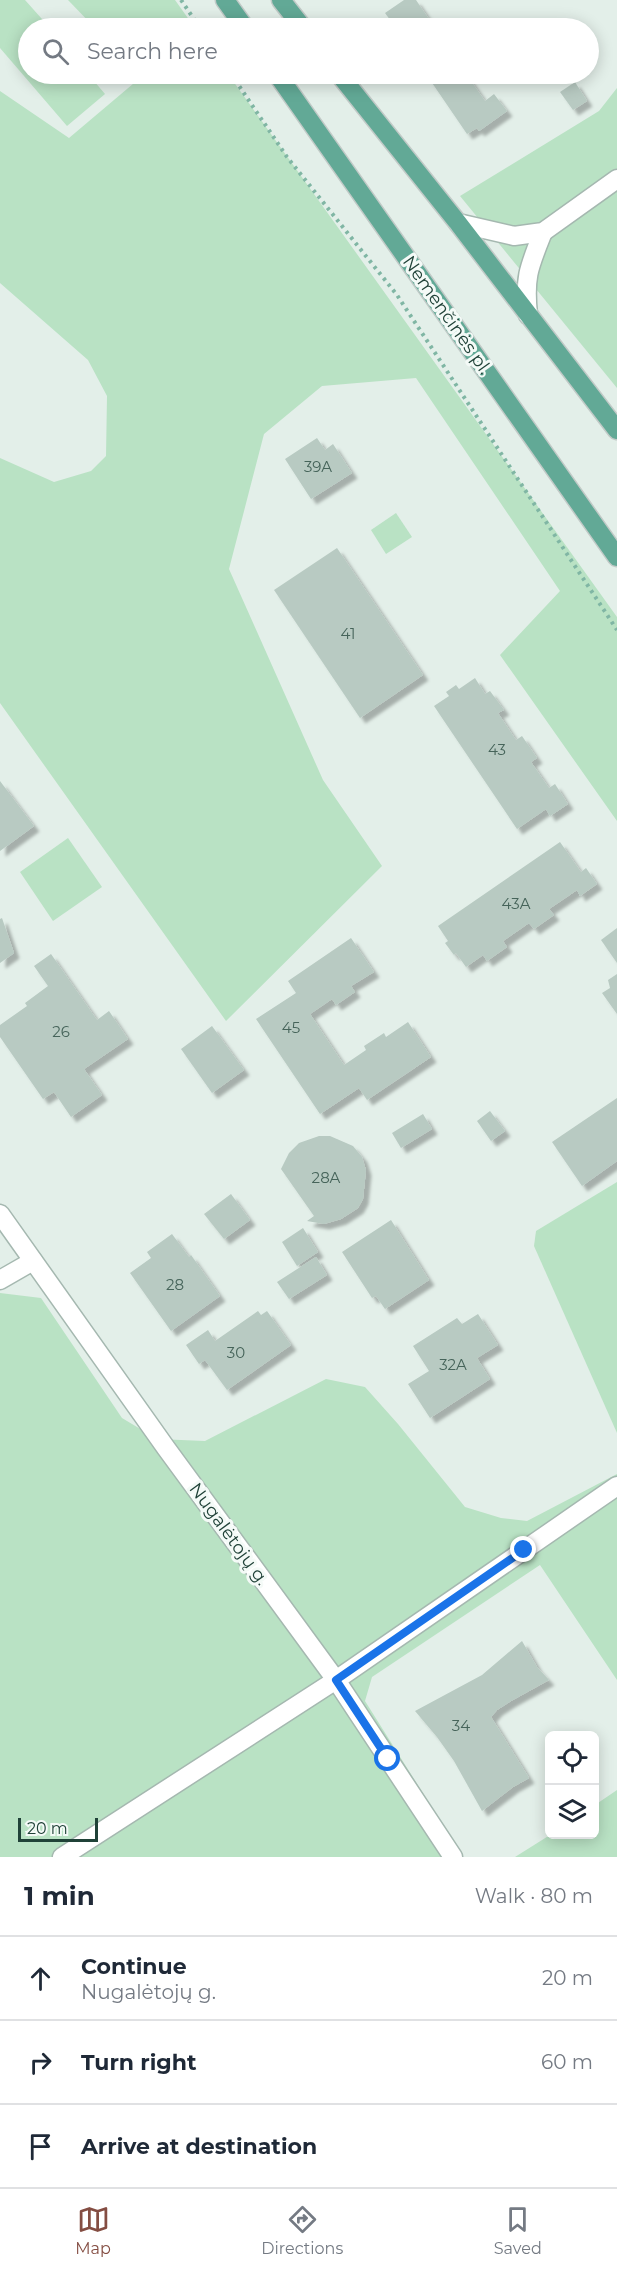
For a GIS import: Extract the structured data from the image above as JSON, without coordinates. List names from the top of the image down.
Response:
{
  "streets": {
    "main road": ["Nemenčinės pl."],
    "street": ["Nugalėtojų g."]
  },
  "house_numbers": [
    "39A",
    "41",
    "43",
    "43A",
    "45",
    "26",
    "28A",
    "28",
    "30",
    "32A",
    "34"
  ],
  "scale_bar": "20 m",
  "page": {
    "search": "Search here",
    "scale": "20 m",
    "heading": ["1 min", "Walk · 80 m"],
    "list": [
      ["Continue", "Nugalėtojų g.", "20 m"],
      ["Turn right", "60 m"],
      "Arrive at destination"
    ],
    "nav": ["Map", "Directions", "Saved"]
  }
}
